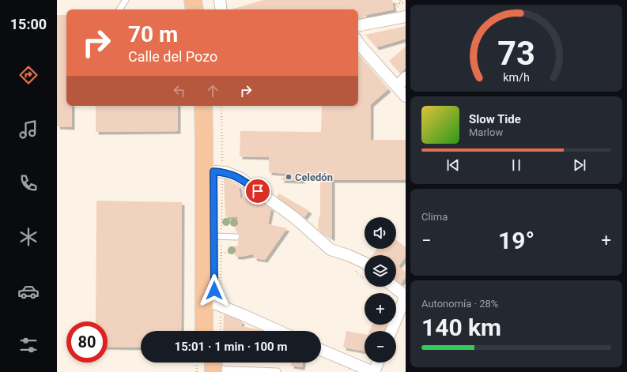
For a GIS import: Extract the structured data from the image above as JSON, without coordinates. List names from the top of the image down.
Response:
{
  "places": ["Celedón"],
  "page": {
    "tabs": "15:00",
    "turn": ["70 m", "Calle del Pozo"],
    "song": ["Slow Tide", "Marlow"],
    "tile": [
      "Clima",
      ["Autonomía · 28%", "140 km"]
    ],
    "map_buttons": ["+", "−"],
    "heat": ["−", "19°", "+"],
    "limit": "80",
    "trip": "15:01 · 1 min · 100 m",
    "gauge": ["73", "km/h"]
  }
}
